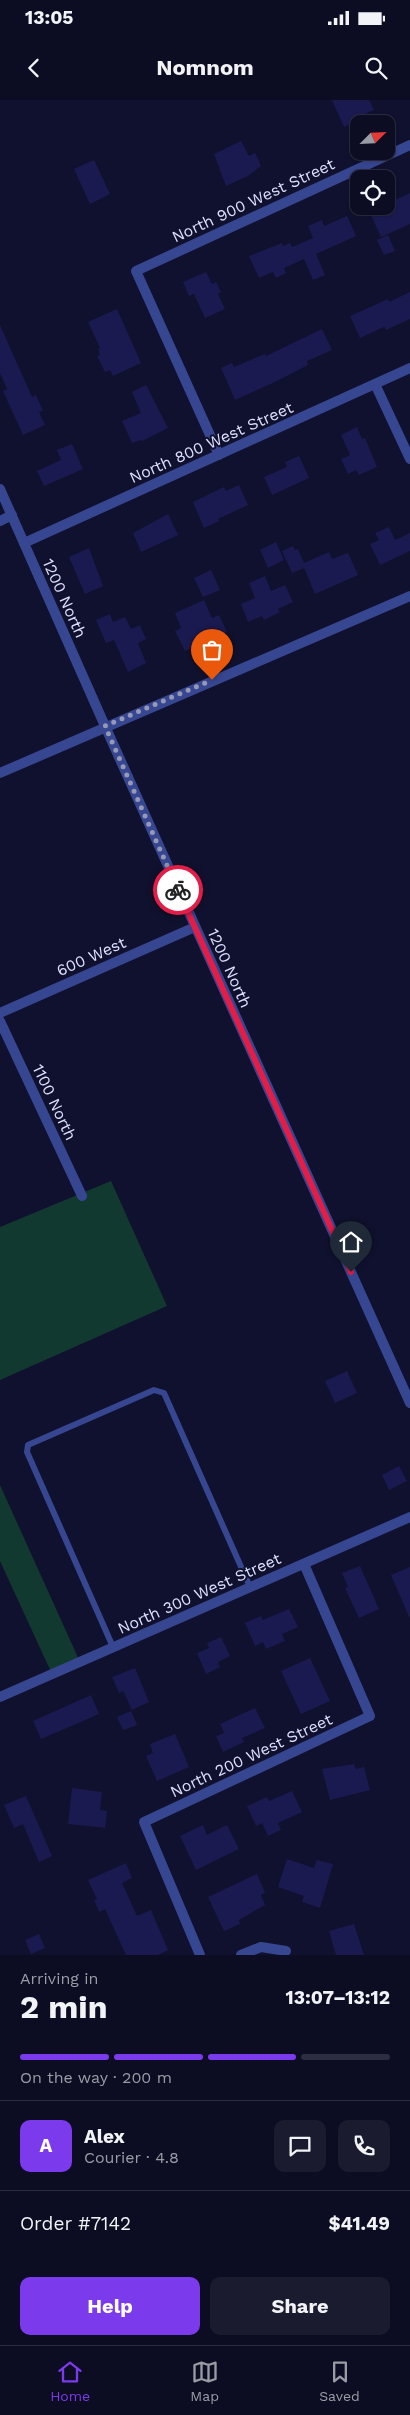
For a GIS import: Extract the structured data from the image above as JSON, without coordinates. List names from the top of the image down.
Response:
{
  "streets": {
    "street": [
      "North 900 West Street",
      "North 800 West Street",
      "1200 North",
      "600 West",
      "1100 North",
      "North 300 West Street",
      "North 200 West Street"
    ]
  },
  "crossings": [
    ["North 900 West Street", "North 800 West Street"],
    ["North 800 West Street", "1200 North"],
    ["1200 North", "600 West"],
    ["North 300 West Street", "North 200 West Street"]
  ],
  "north": "top right",
  "page": {
    "status": "13:05",
    "header": "Nomnom",
    "heading": ["2 min", "Arriving in", "13:07–13:12"],
    "panel": [
      "Alex",
      "Courier · 4.8",
      "Order #7142",
      "$41.49"
    ],
    "bar": "On the way · 200 m",
    "round": "A",
    "buttons": ["Help", "Share"],
    "tabs": ["Home", "Map", "Saved"]
  }
}
